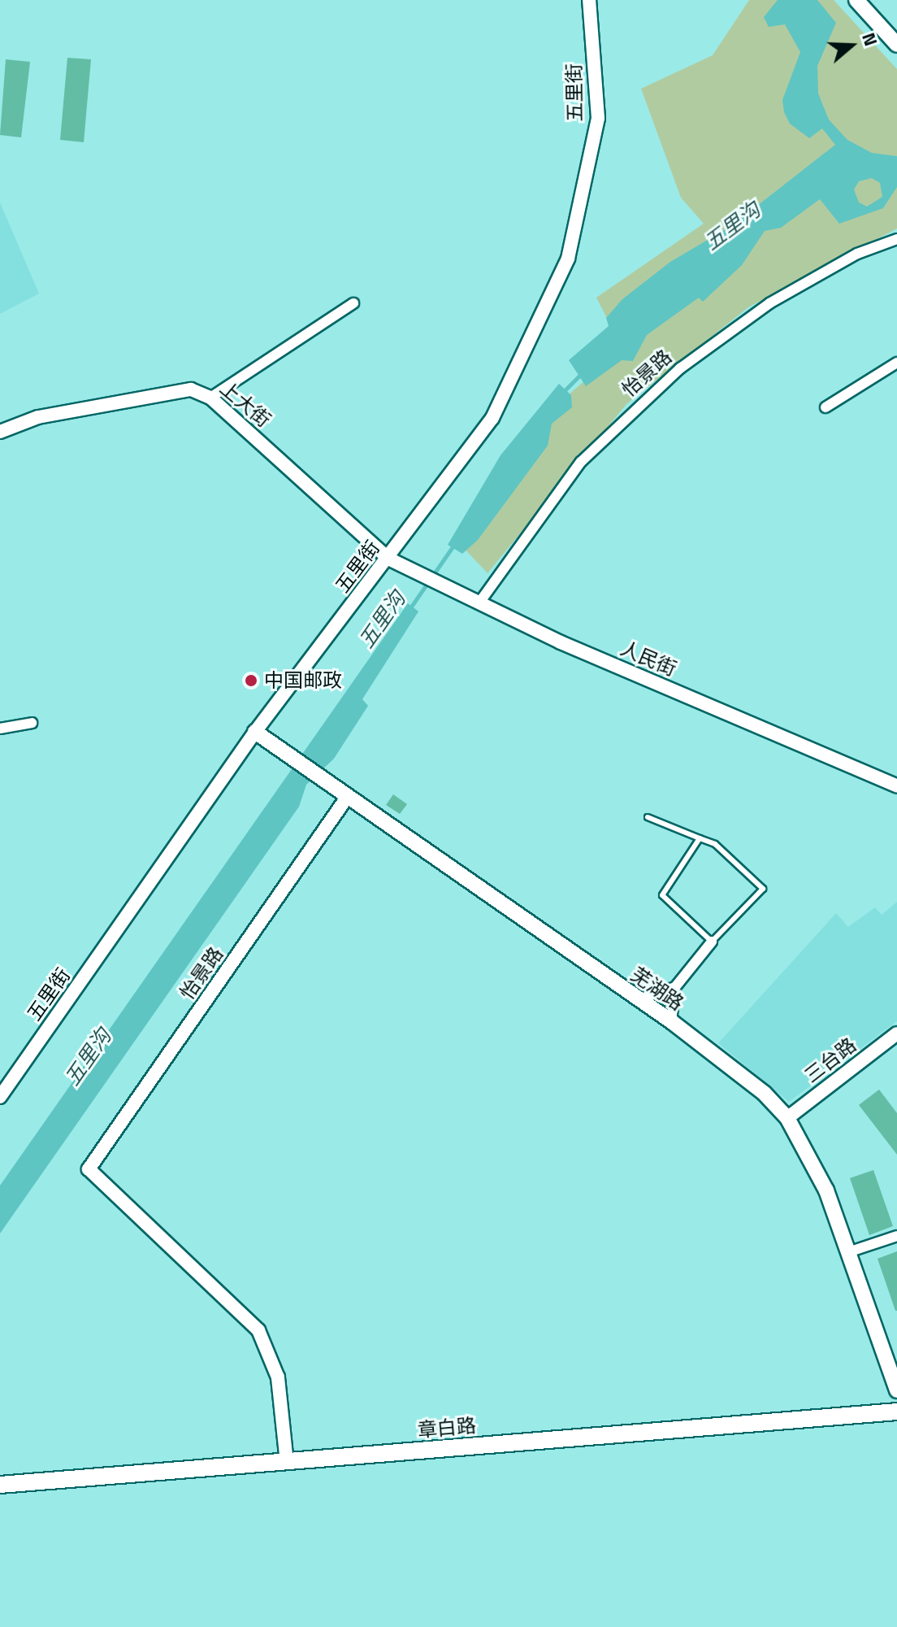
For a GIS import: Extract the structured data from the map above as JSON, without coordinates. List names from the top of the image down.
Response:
{
  "streets": {
    "main road": ["芜湖路", "章白路"],
    "street": [
      "五里街",
      "怡景路",
      "上大街",
      "人民街",
      "三台路"
    ]
  },
  "crossings": [
    ["五里街", "上大街"],
    ["五里街", "人民街"],
    ["五里街", "芜湖路"],
    ["怡景路", "人民街"],
    ["怡景路", "芜湖路"],
    ["怡景路", "章白路"],
    ["上大街", "人民街"],
    ["芜湖路", "三台路"]
  ],
  "water": ["五里沟"],
  "places": ["中国邮政"],
  "north": "right"
}
